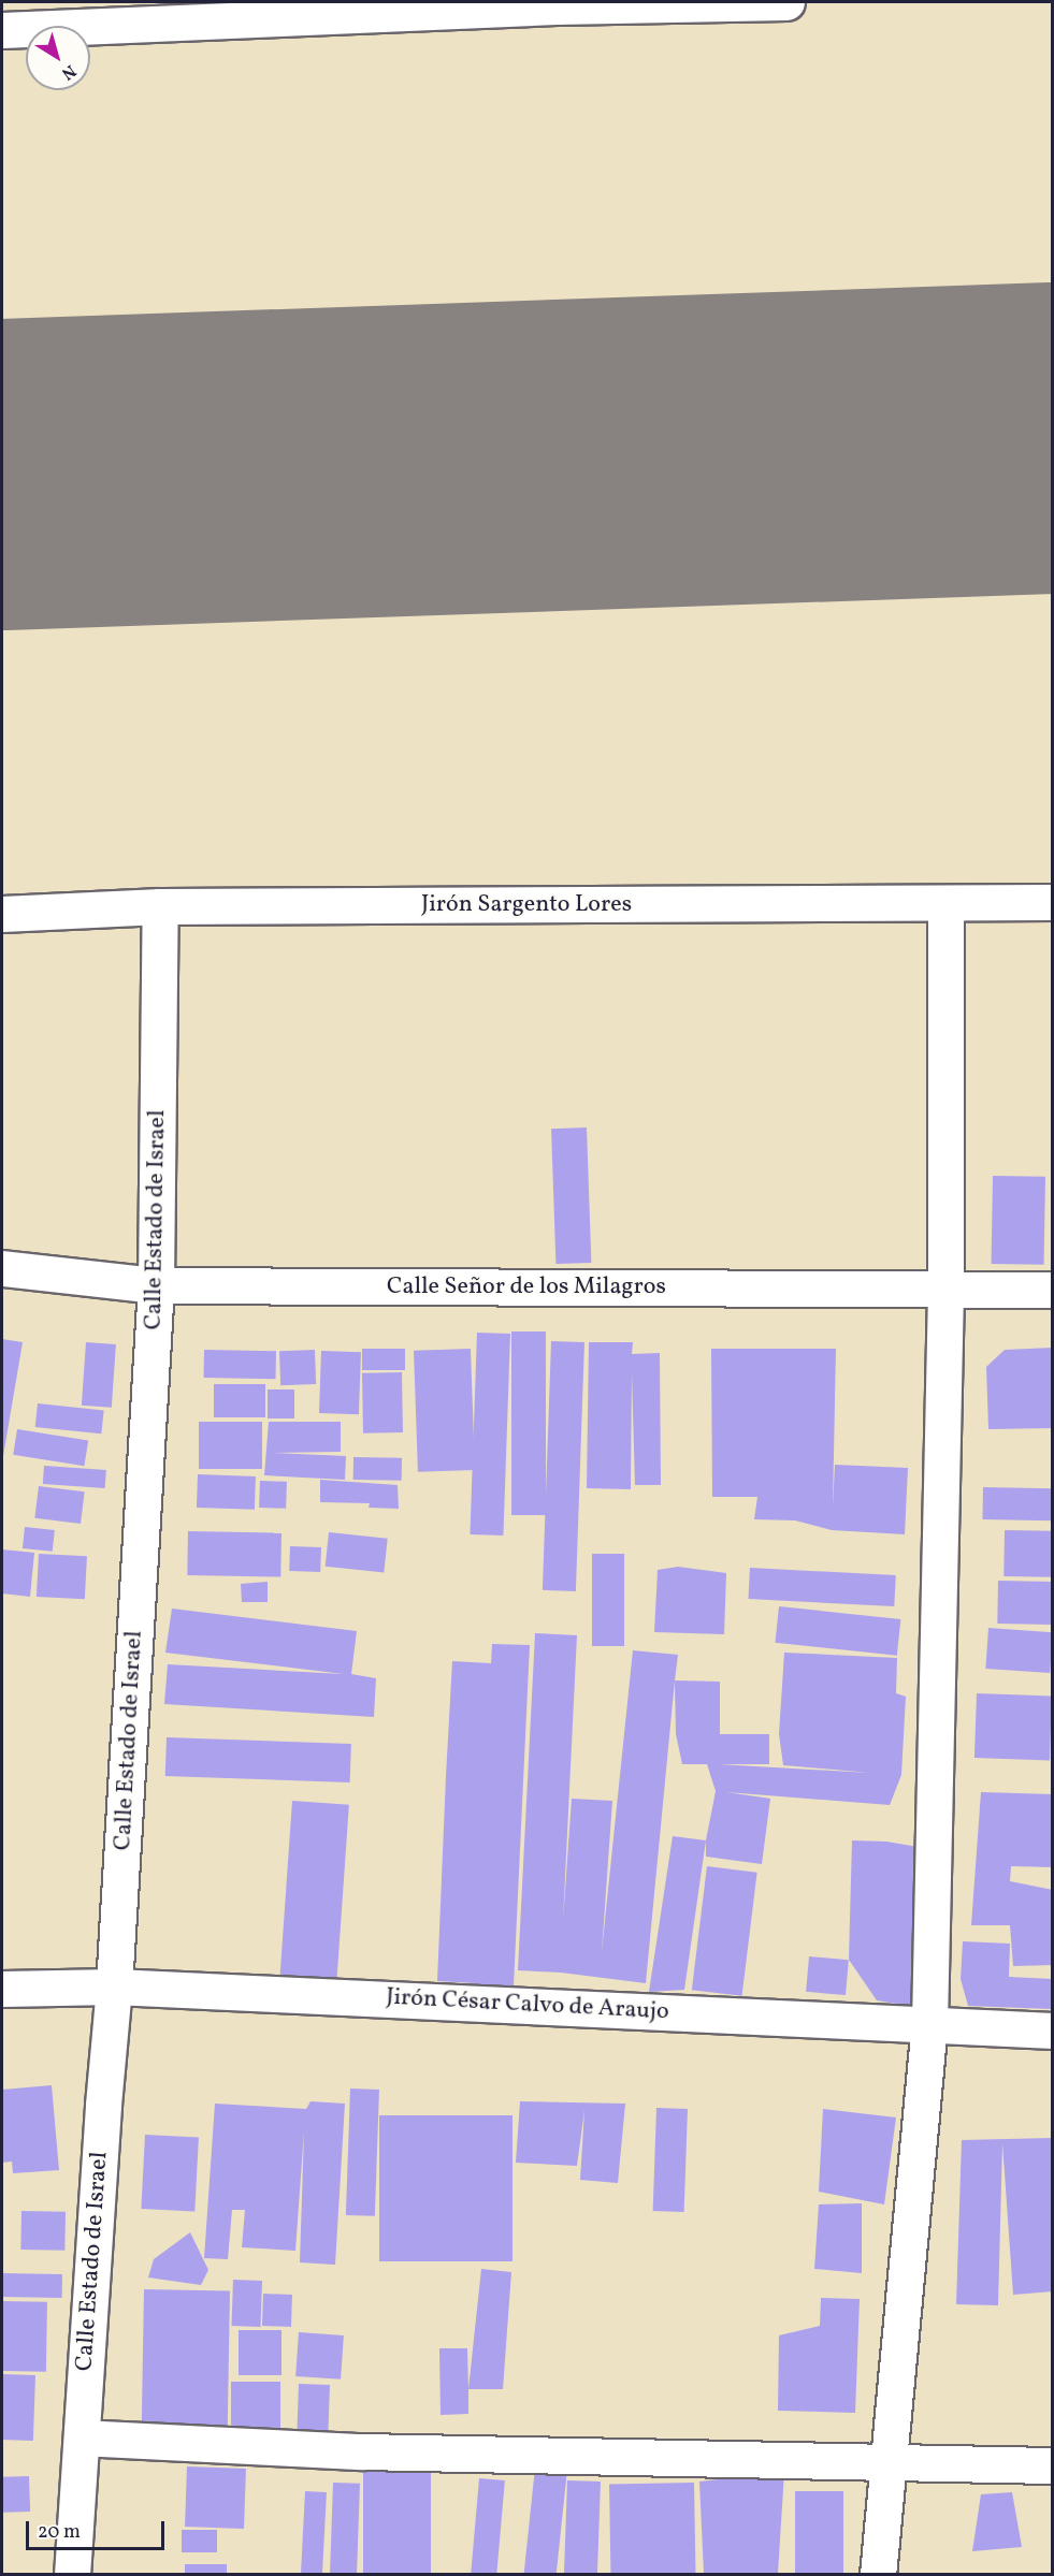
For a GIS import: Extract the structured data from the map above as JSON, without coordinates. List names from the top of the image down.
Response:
{
  "streets": {
    "street": [
      "Jirón Sargento Lores",
      "Calle Estado de Israel",
      "Calle Señor de los Milagros",
      "Jirón César Calvo de Araujo"
    ]
  },
  "crossings": [
    ["Jirón Sargento Lores", "Calle Estado de Israel"],
    ["Calle Estado de Israel", "Calle Señor de los Milagros"],
    ["Calle Estado de Israel", "Jirón César Calvo de Araujo"]
  ],
  "scale_bar": "20 m",
  "north": "bottom right"
}
